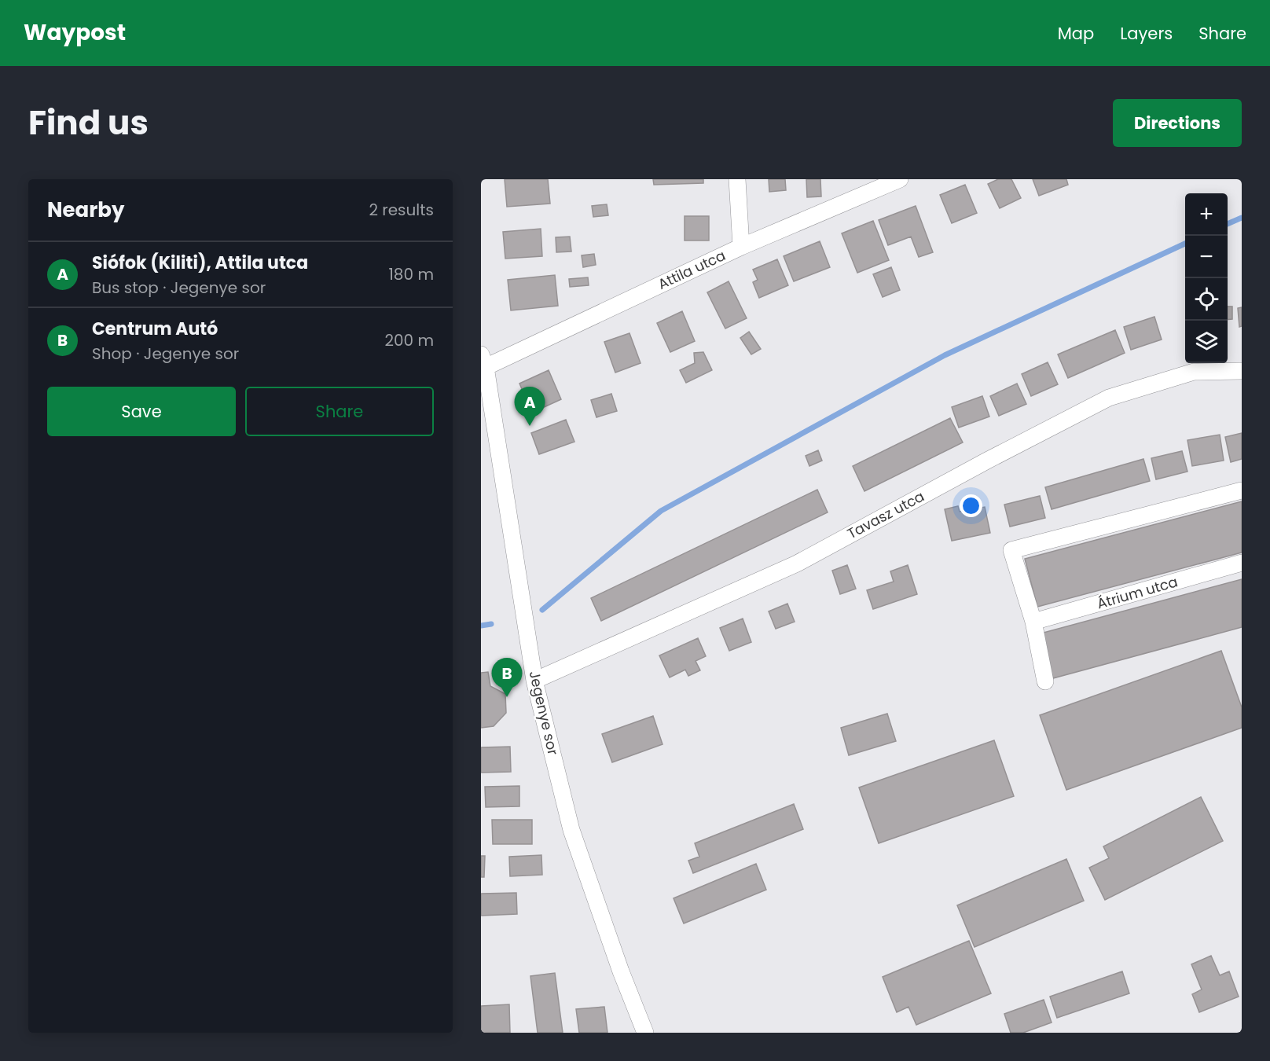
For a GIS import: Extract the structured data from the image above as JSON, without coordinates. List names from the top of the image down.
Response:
{
  "streets": {
    "street": [
      "Attila utca",
      "Tavasz utca",
      "Átrium utca",
      "Jegenye sor"
    ]
  },
  "crossings": [
    ["Attila utca", "Jegenye sor"],
    ["Tavasz utca", "Jegenye sor"]
  ],
  "page": {
    "header": "Waypost",
    "nav": ["Map", "Layers", "Share"],
    "title": "Find us",
    "buttons": [
      "Directions",
      ["Save", "Share"]
    ],
    "heading": ["Nearby", "2 results"],
    "map_buttons": ["+", "−"],
    "list": [
      {
        "mark": "A",
        "name": "Siófok (Kiliti), Attila utca",
        "note": "Bus stop · Jegenye sor",
        "value": "180 m"
      },
      {
        "mark": "B",
        "name": "Centrum Autó",
        "note": "Shop · Jegenye sor",
        "value": "200 m"
      }
    ],
    "pins": ["A", "B"]
  }
}
